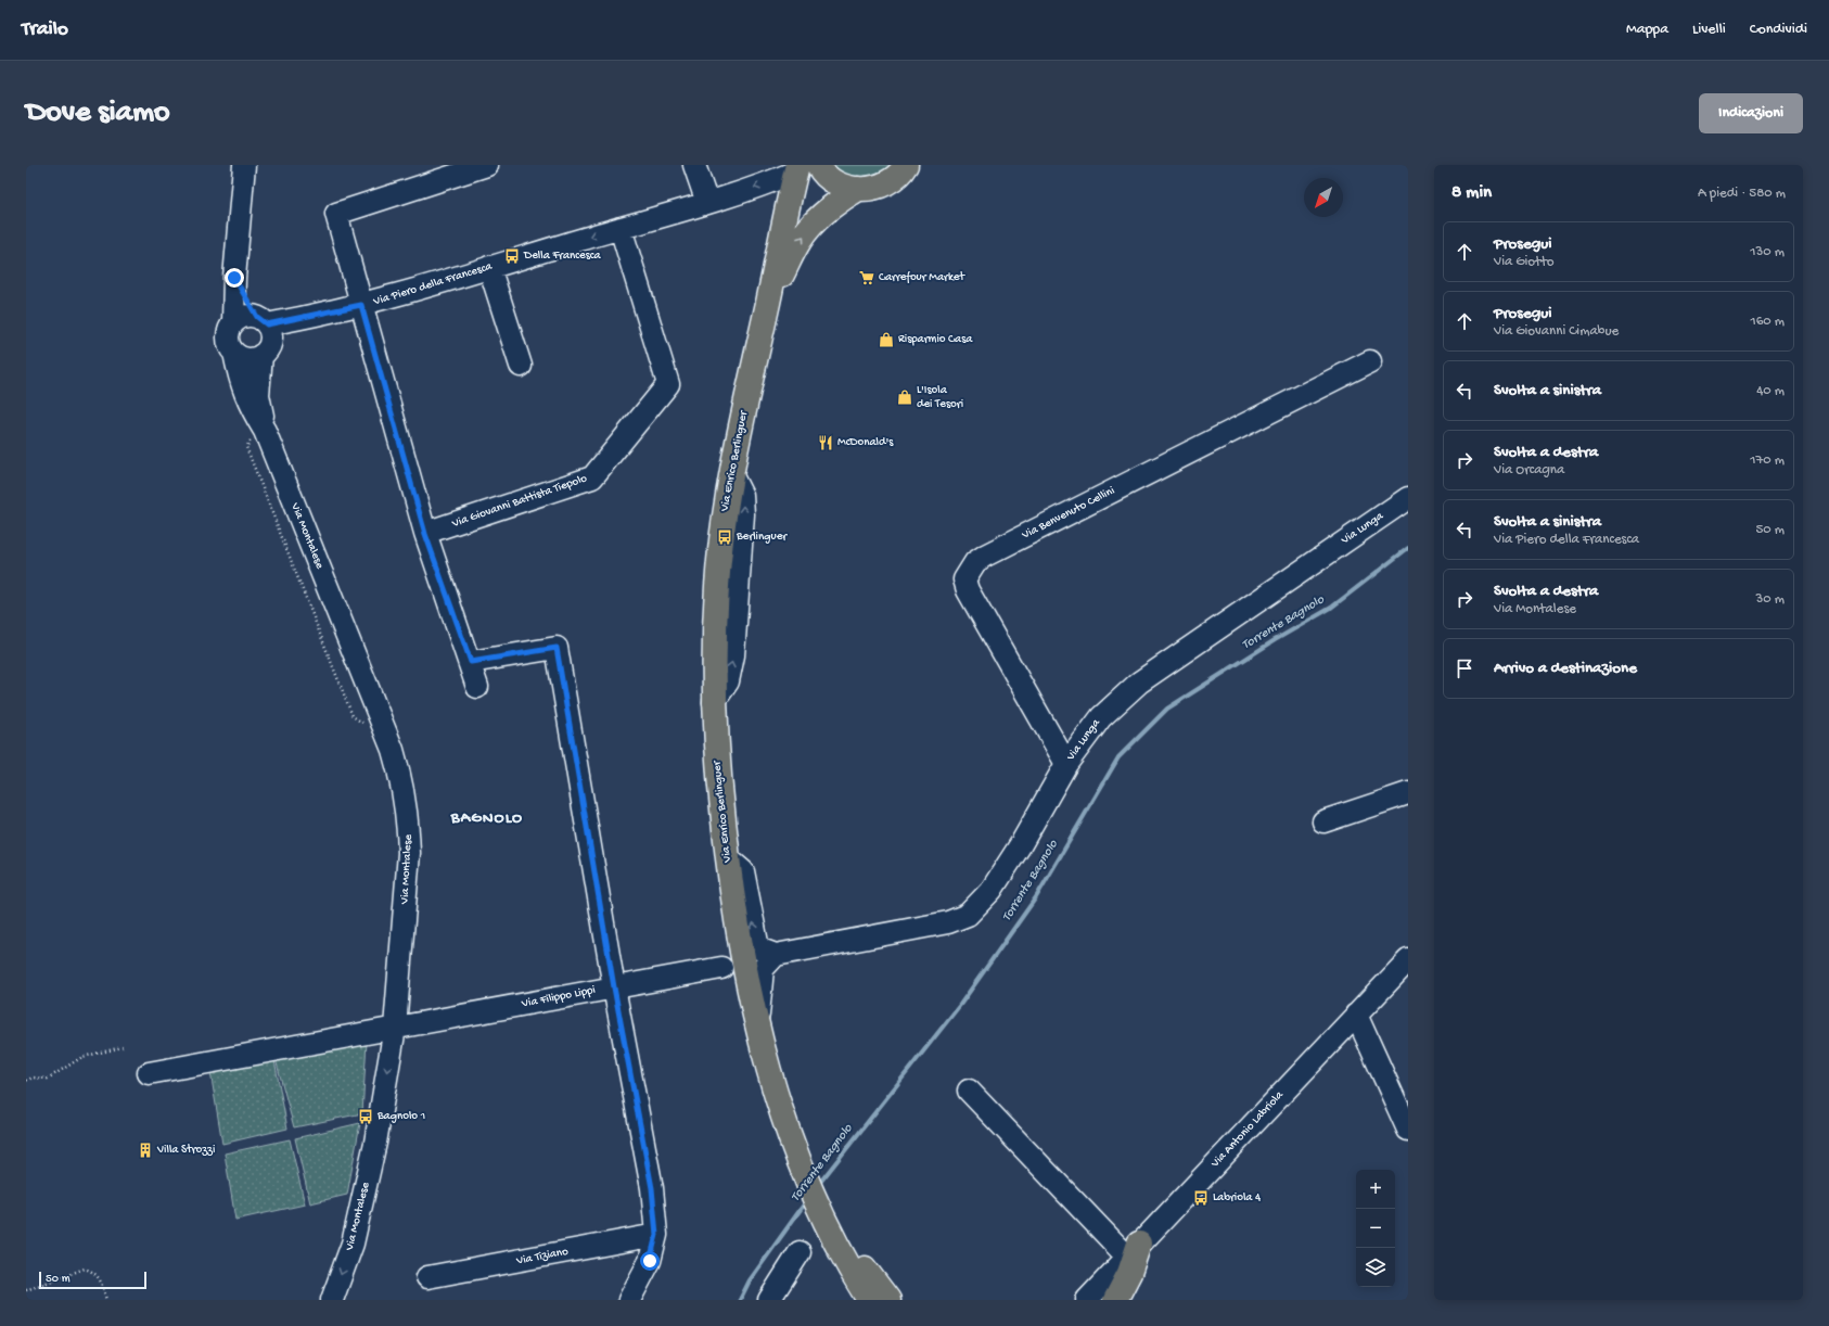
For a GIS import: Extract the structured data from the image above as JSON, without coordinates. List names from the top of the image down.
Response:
{
  "streets": {
    "main road": ["Via Enrico Berlinguer"],
    "street": [
      "Via Piero della Francesca",
      "Via Giovanni Battista Tiepolo",
      "Via Benvenuto Cellini",
      "Via Lunga",
      "Via Montalese",
      "Via Filippo Lippi",
      "Via Antonio Labriola",
      "Via Tiziano"
    ]
  },
  "crossings": [
    ["Via Piero della Francesca", "Via Giovanni Battista Tiepolo"],
    ["Via Piero della Francesca", "Via Montalese"],
    ["Via Benvenuto Cellini", "Via Lunga"],
    ["Via Montalese", "Via Filippo Lippi"]
  ],
  "one_way": ["Via Piero della Francesca"],
  "districts": ["BAGNOLO"],
  "water": ["Torrente Bagnolo"],
  "places": {
    "bus stop": [
      "Della Francesca",
      "Berlinguer",
      "Bagnolo 1",
      "Labriola 4"
    ],
    "supermarket": ["Carrefour Market"],
    "shop": ["Risparmio Casa", "L'Isola dei Tesori"],
    "restaurant": ["McDonald's"],
    "building": ["Villa Strozzi"]
  },
  "scale_bar": "50 m",
  "north": "bottom left",
  "page": {
    "header": "Trailo",
    "nav": ["Mappa", "Livelli", "Condividi"],
    "buttons": "Indicazioni",
    "title": "Dove siamo",
    "heading": ["8 min", "A piedi · 580 m"],
    "list": [
      ["Prosegui", "Via Giotto", "130 m"],
      ["Prosegui", "Via Giovanni Cimabue", "160 m"],
      ["Svolta a sinistra", "40 m"],
      ["Svolta a destra", "Via Orcagna", "170 m"],
      ["Svolta a sinistra", "Via Piero della Francesca", "50 m"],
      ["Svolta a destra", "Via Montalese", "30 m"],
      "Arrivo a destinazione"
    ],
    "map_buttons": ["+", "−"],
    "scale": "50 m"
  }
}
